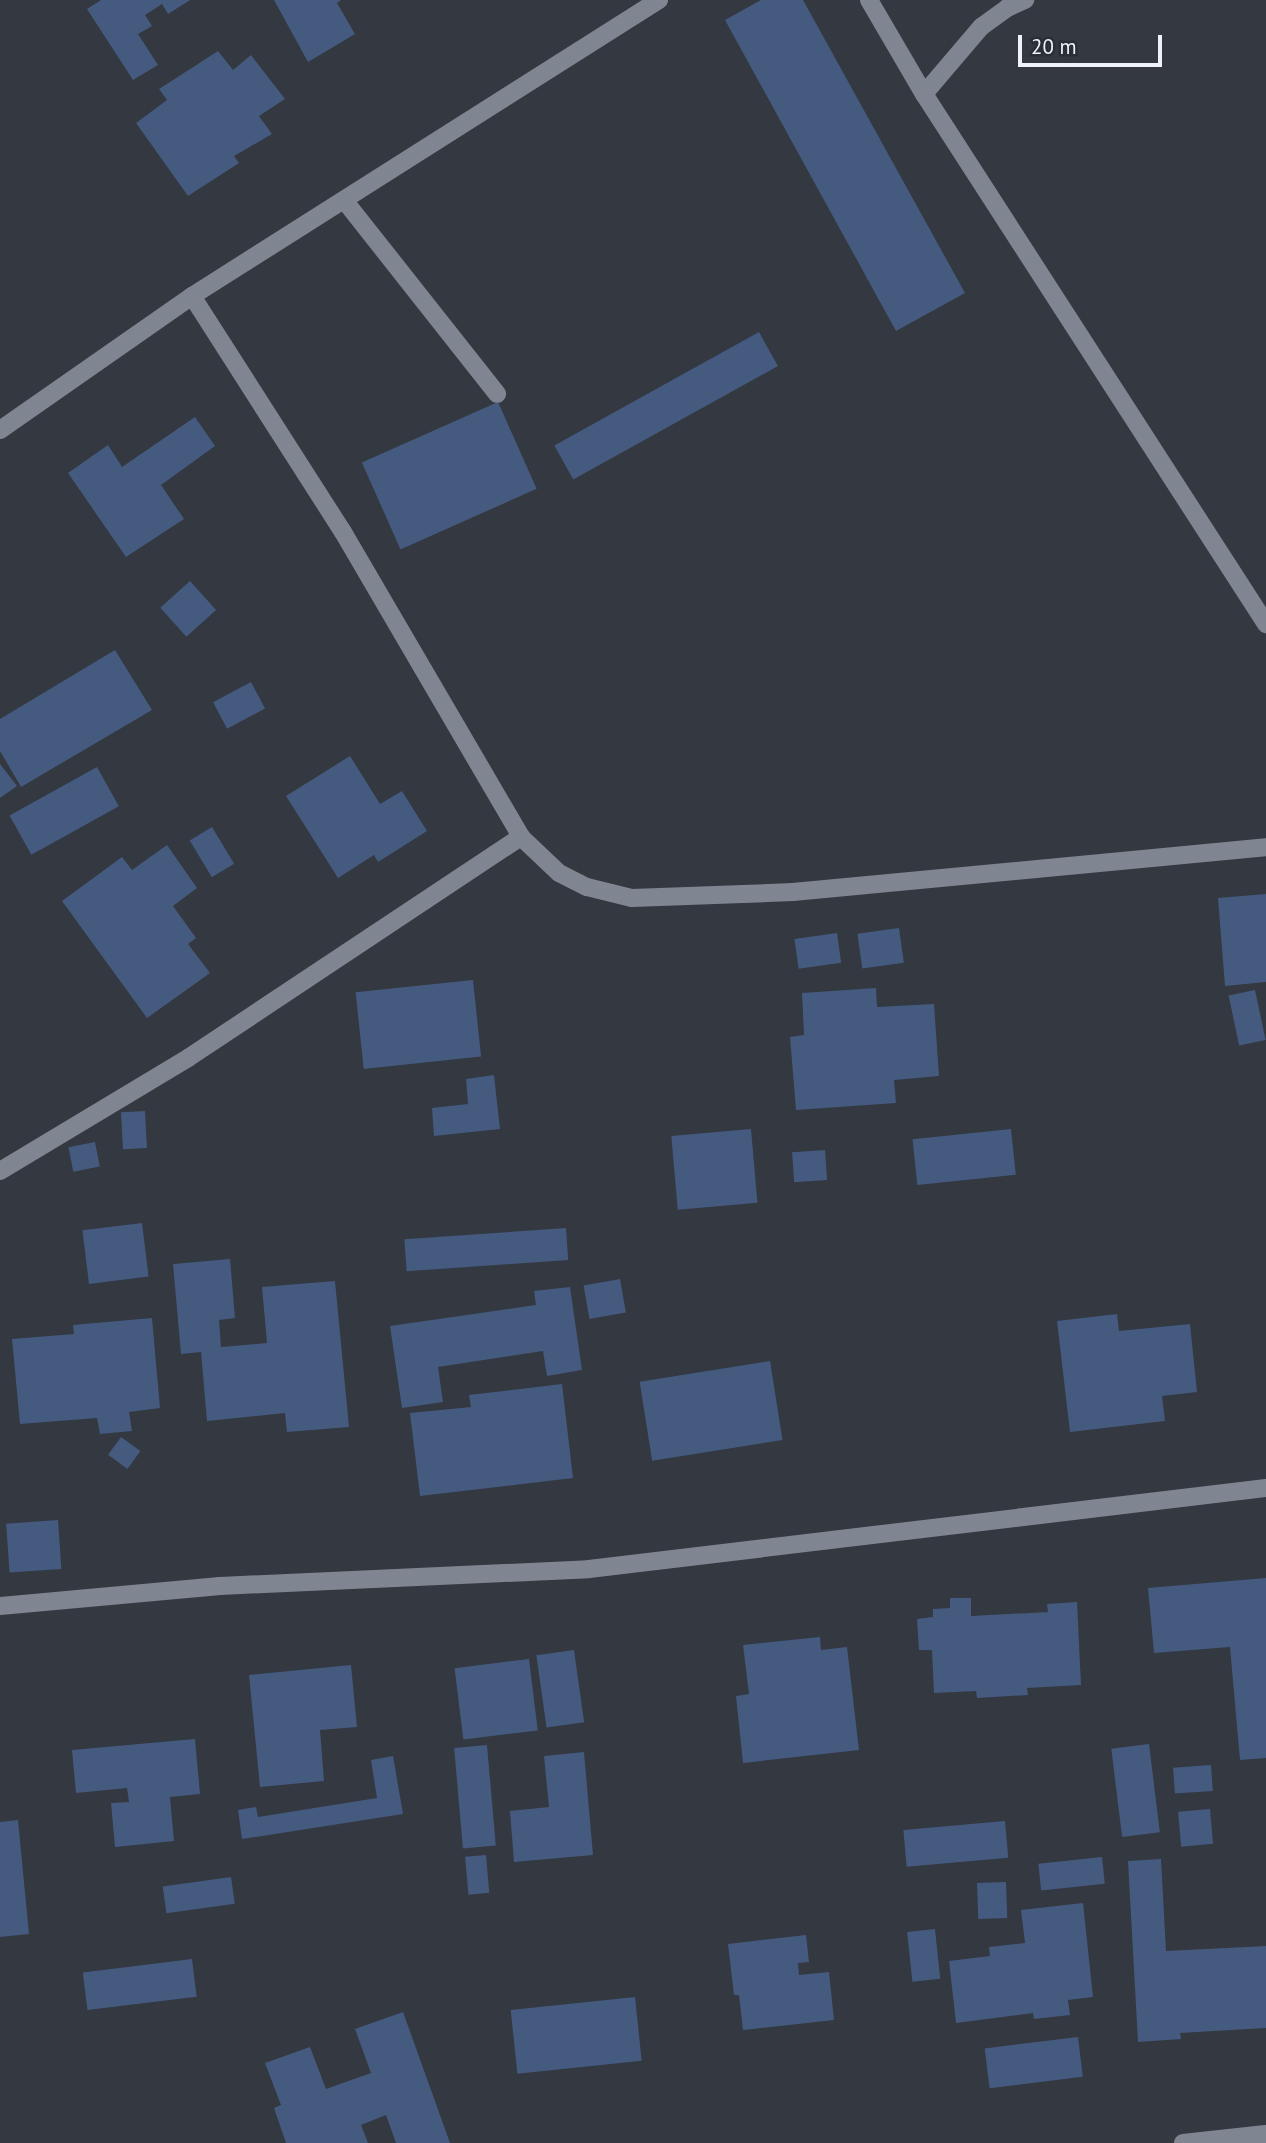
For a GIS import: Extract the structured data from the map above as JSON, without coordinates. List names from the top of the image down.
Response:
{
  "scale_bar": "20 m"
}
